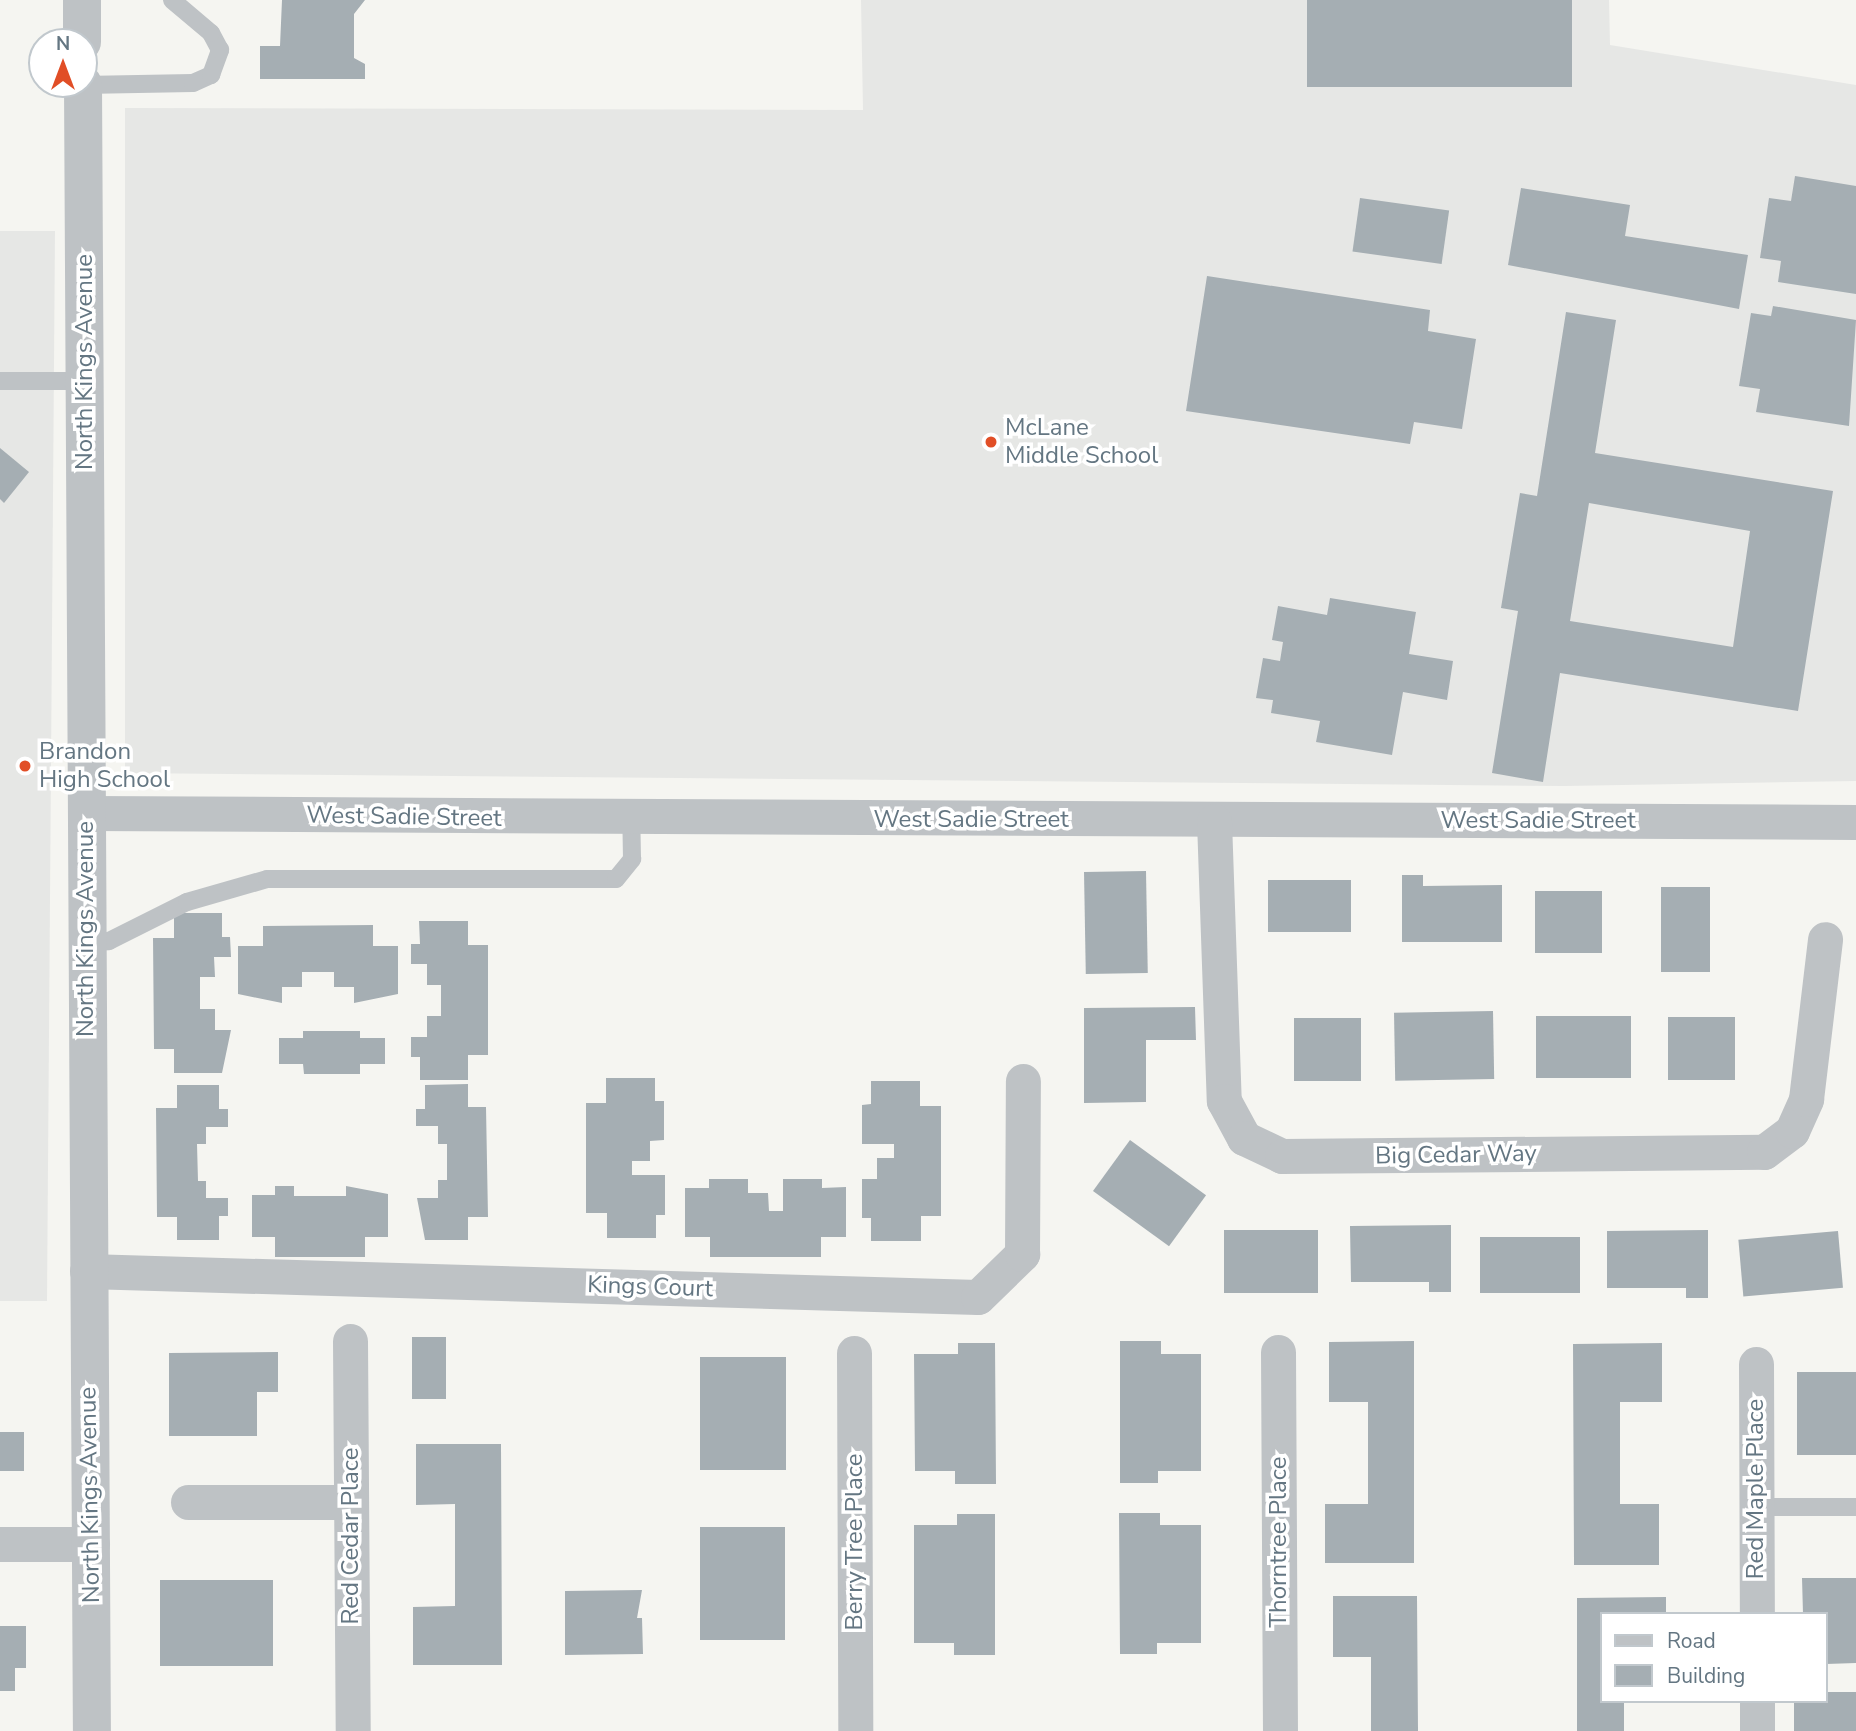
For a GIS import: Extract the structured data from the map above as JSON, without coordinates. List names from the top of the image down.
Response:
{
  "streets": {
    "street": [
      "North Kings Avenue",
      "West Sadie Street",
      "Big Cedar Way",
      "Kings Court",
      "Red Maple Place",
      "Red Cedar Place",
      "Berry Tree Place",
      "Thorntree Place"
    ]
  },
  "crossings": [
    ["North Kings Avenue", "West Sadie Street"],
    ["North Kings Avenue", "Kings Court"],
    ["West Sadie Street", "Big Cedar Way"]
  ],
  "places": ["McLane Middle School", "Brandon High School"],
  "legend": ["Road", "Building"],
  "north": "top"
}
